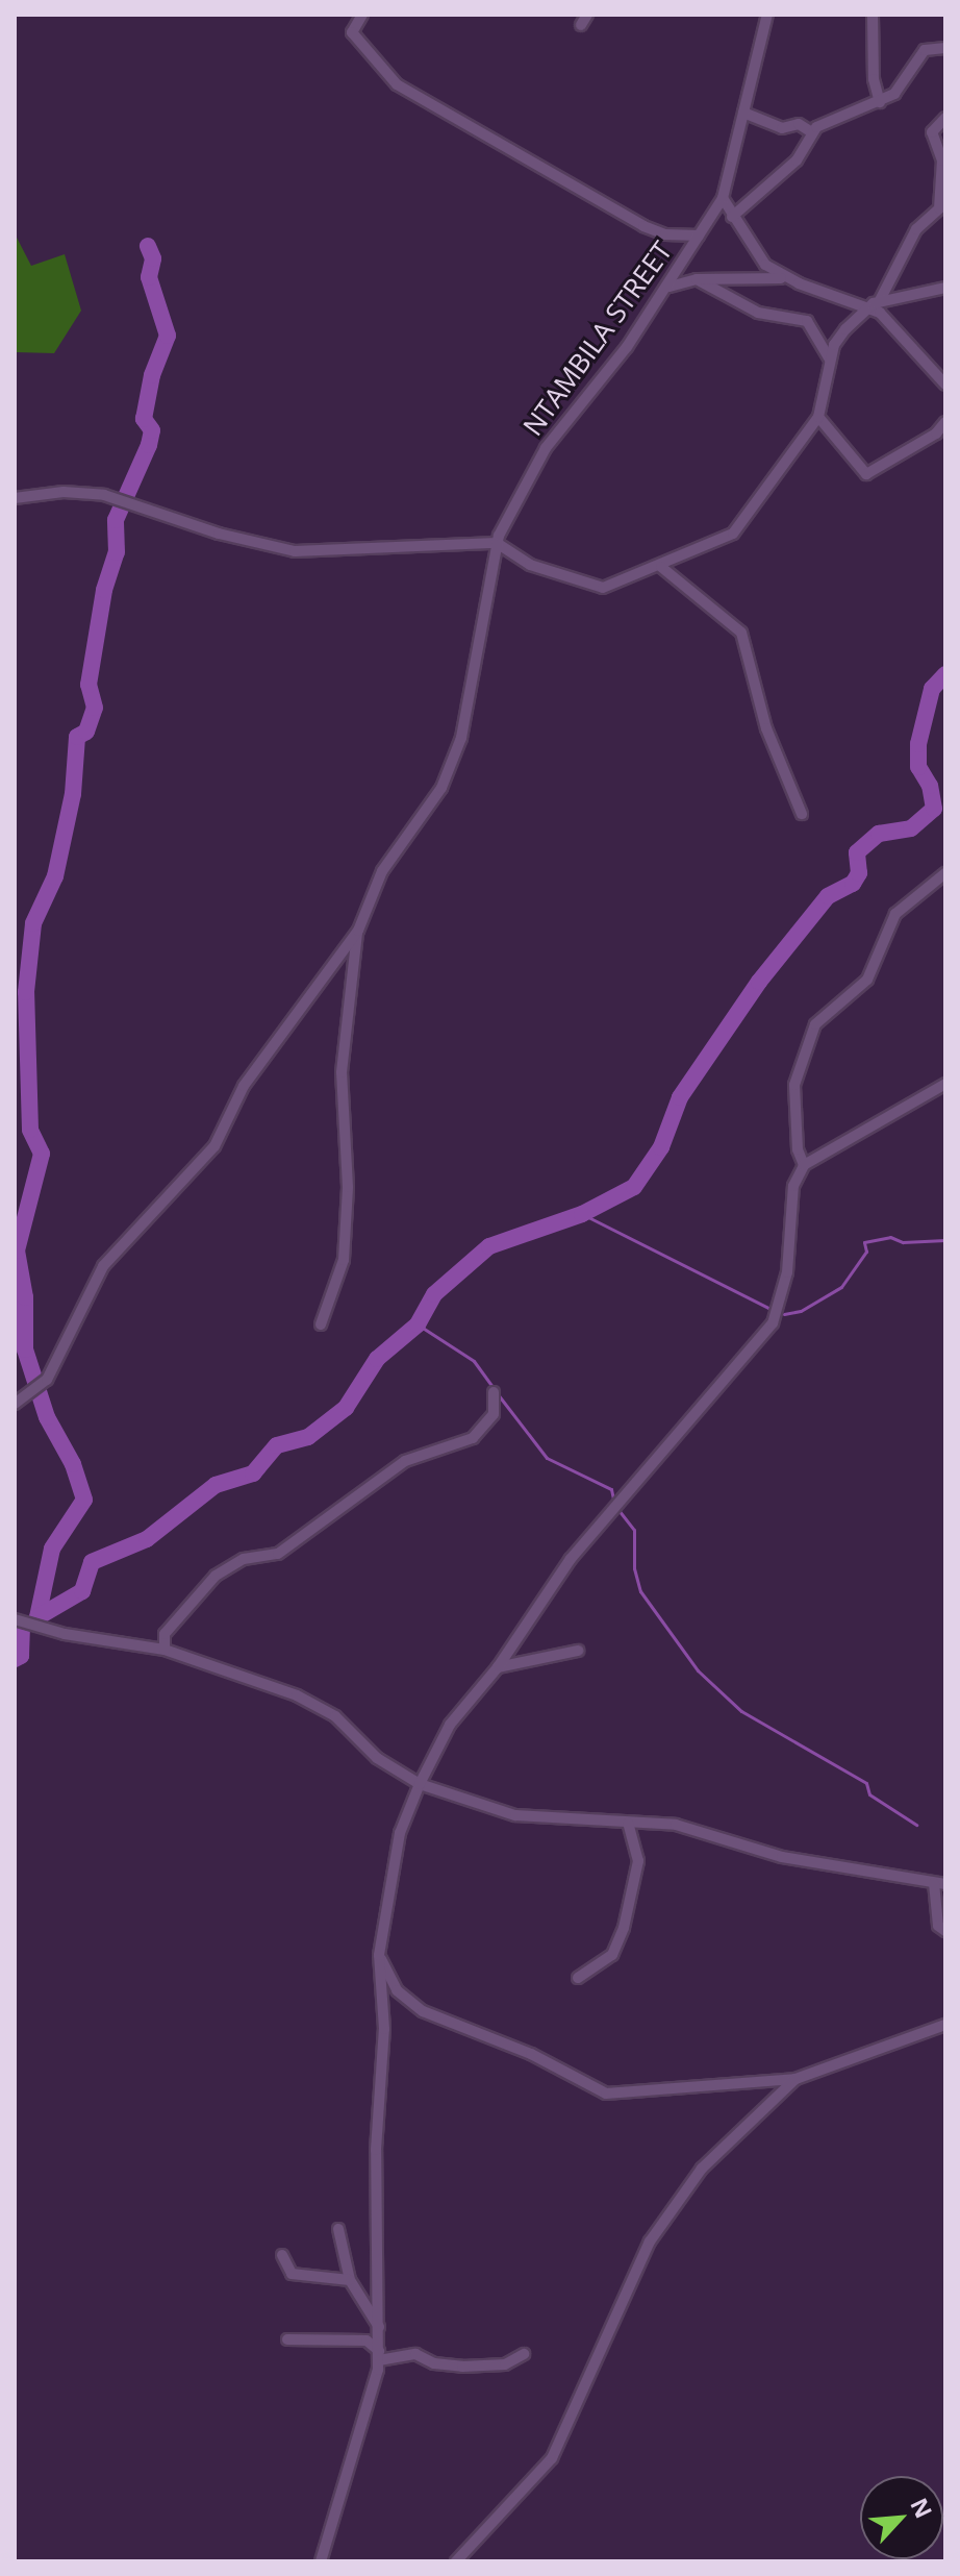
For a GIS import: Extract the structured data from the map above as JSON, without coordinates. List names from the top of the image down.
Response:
{
  "streets": {
    "street": ["NTAMBILA STREET"]
  },
  "north": "top right"
}
